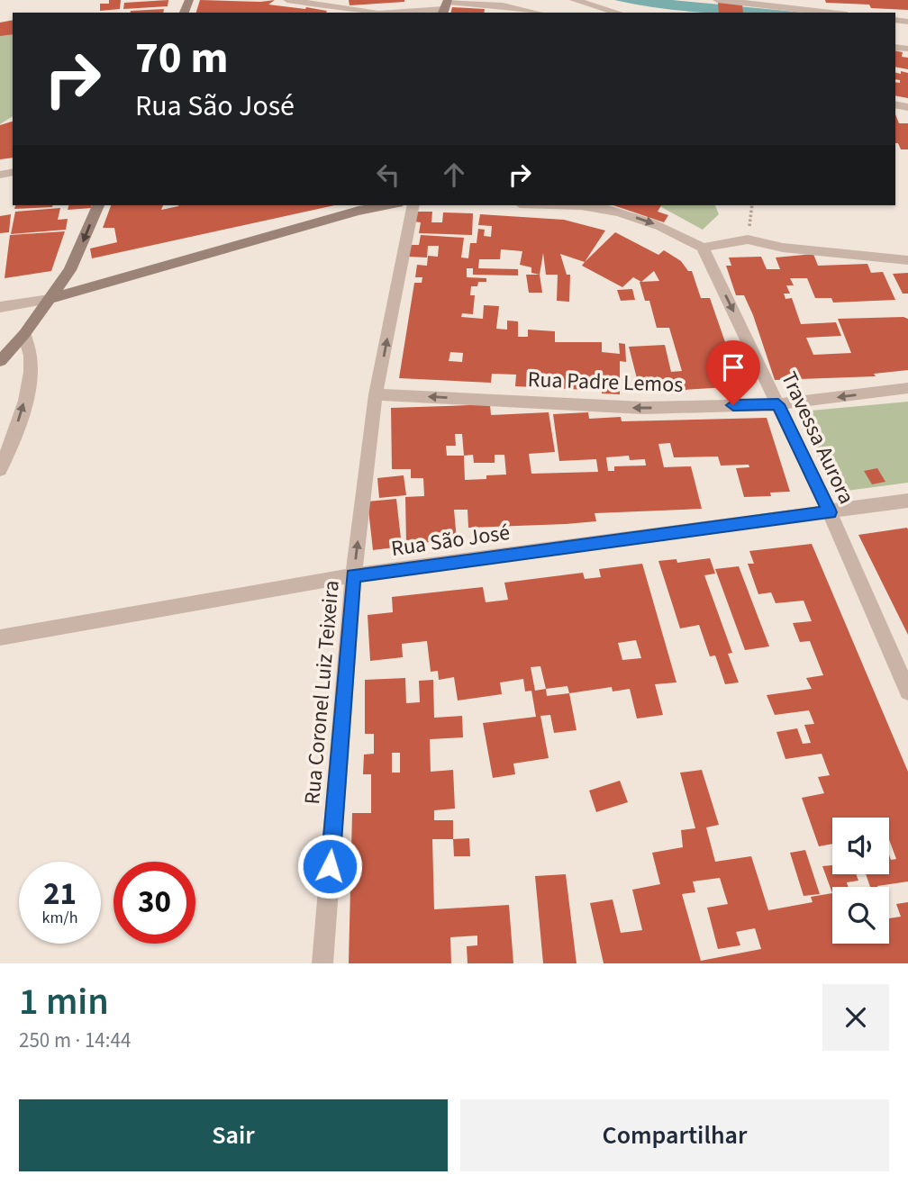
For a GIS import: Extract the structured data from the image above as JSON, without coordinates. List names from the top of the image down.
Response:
{
  "streets": {
    "street": [
      "Rua Padre Lemos",
      "Travessa Aurora",
      "Rua São José",
      "Rua Coronel Luiz Teixeira"
    ]
  },
  "crossings": [
    ["Rua Padre Lemos", "Travessa Aurora"],
    ["Rua Padre Lemos", "Rua Coronel Luiz Teixeira"],
    ["Travessa Aurora", "Rua São José"],
    ["Rua São José", "Rua Coronel Luiz Teixeira"]
  ],
  "one_way": ["Rua Padre Lemos", "Travessa Aurora", "Rua Coronel Luiz Teixeira"],
  "page": {
    "turn": ["70 m", "Rua São José"],
    "speed": "21 km/h",
    "limit": "30",
    "heading": ["1 min", "250 m · 14:44"],
    "buttons": ["Sair", "Compartilhar"]
  }
}
